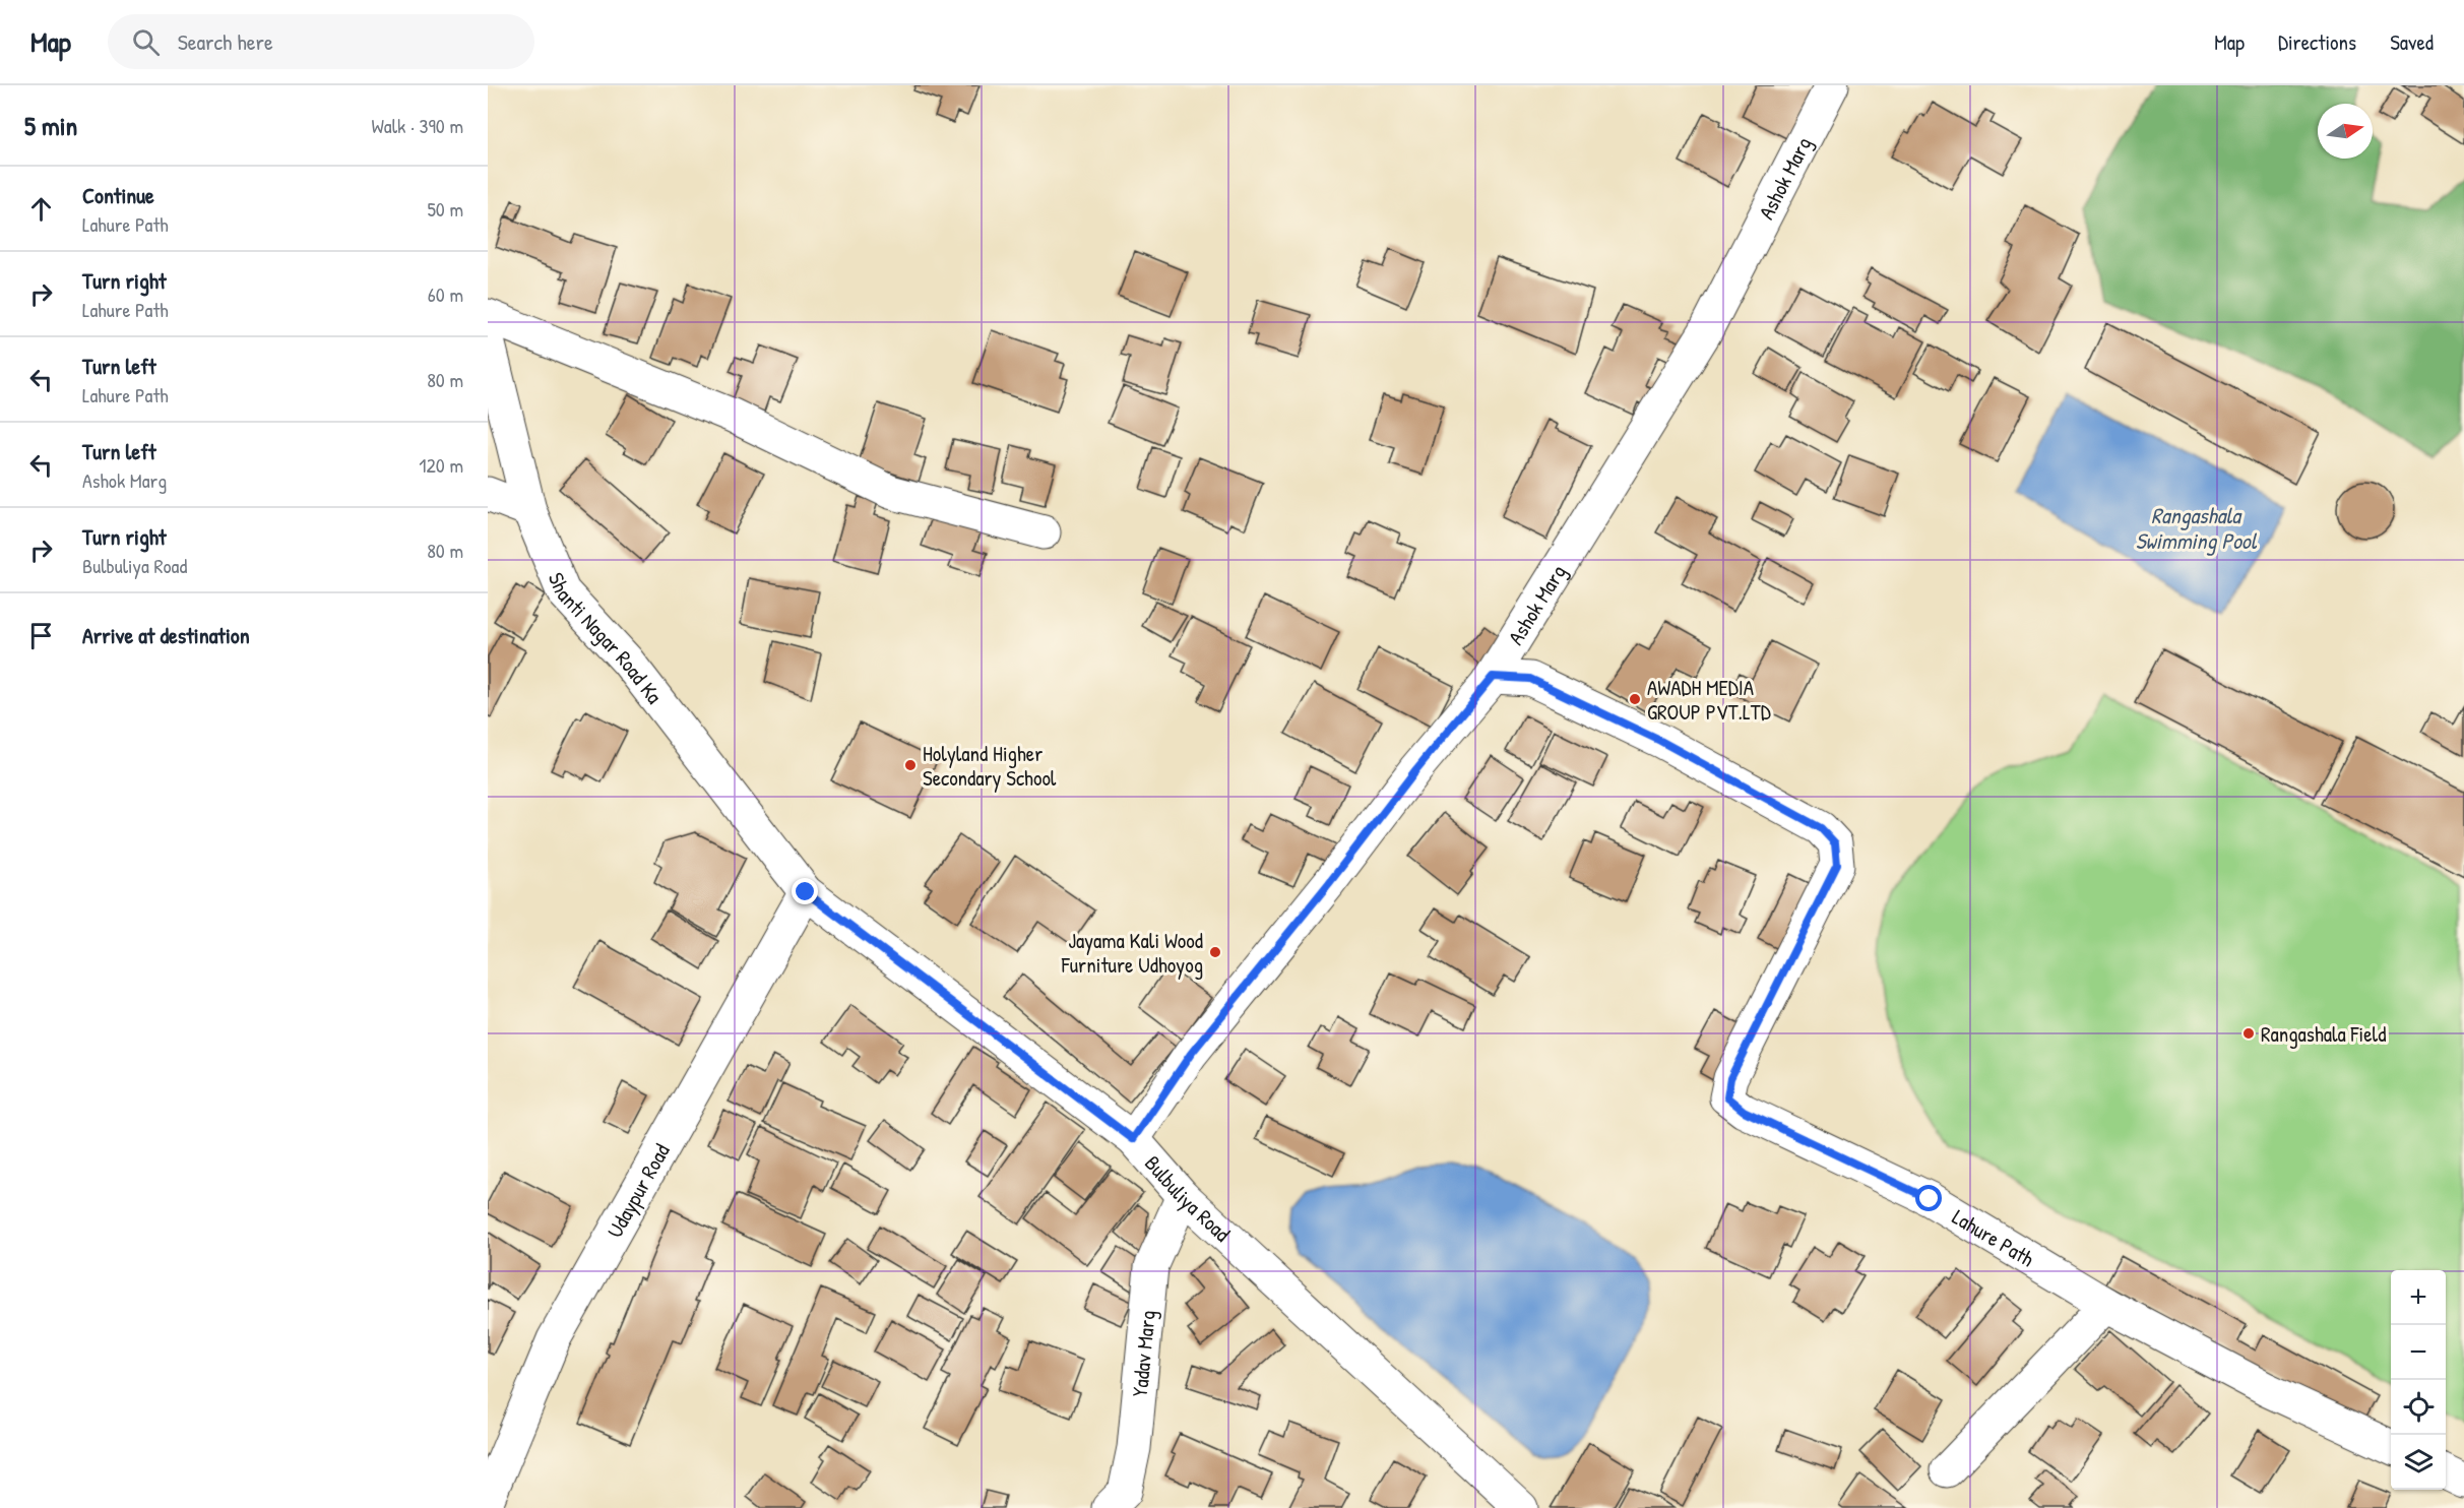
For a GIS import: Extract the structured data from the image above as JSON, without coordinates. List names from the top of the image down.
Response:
{
  "streets": {
    "street": [
      "Ashok Marg",
      "Shanti Nagar Road Ka",
      "Udaypur Road",
      "Bulbuliya Road",
      "Lahure Path",
      "Yadav Marg"
    ]
  },
  "crossings": [
    ["Ashok Marg", "Bulbuliya Road"],
    ["Ashok Marg", "Lahure Path"],
    ["Shanti Nagar Road Ka", "Udaypur Road"],
    ["Shanti Nagar Road Ka", "Bulbuliya Road"],
    ["Udaypur Road", "Bulbuliya Road"],
    ["Bulbuliya Road", "Yadav Marg"]
  ],
  "water": ["Rangashala Swimming Pool"],
  "places": [
    "AWADH MEDIA GROUP PVT.LTD",
    "Holyland Higher Secondary School",
    "Jayama Kali Wood Furniture Udhoyog",
    "Rangashala Field"
  ],
  "north": "right",
  "page": {
    "header": "Map",
    "search": "Search here",
    "nav": ["Map", "Directions", "Saved"],
    "heading": ["5 min", "Walk · 390 m"],
    "list": [
      ["Continue", "Lahure Path", "50 m"],
      ["Turn right", "Lahure Path", "60 m"],
      ["Turn left", "Lahure Path", "80 m"],
      ["Turn left", "Ashok Marg", "120 m"],
      ["Turn right", "Bulbuliya Road", "80 m"],
      "Arrive at destination"
    ],
    "map_buttons": ["+", "−"]
  }
}
